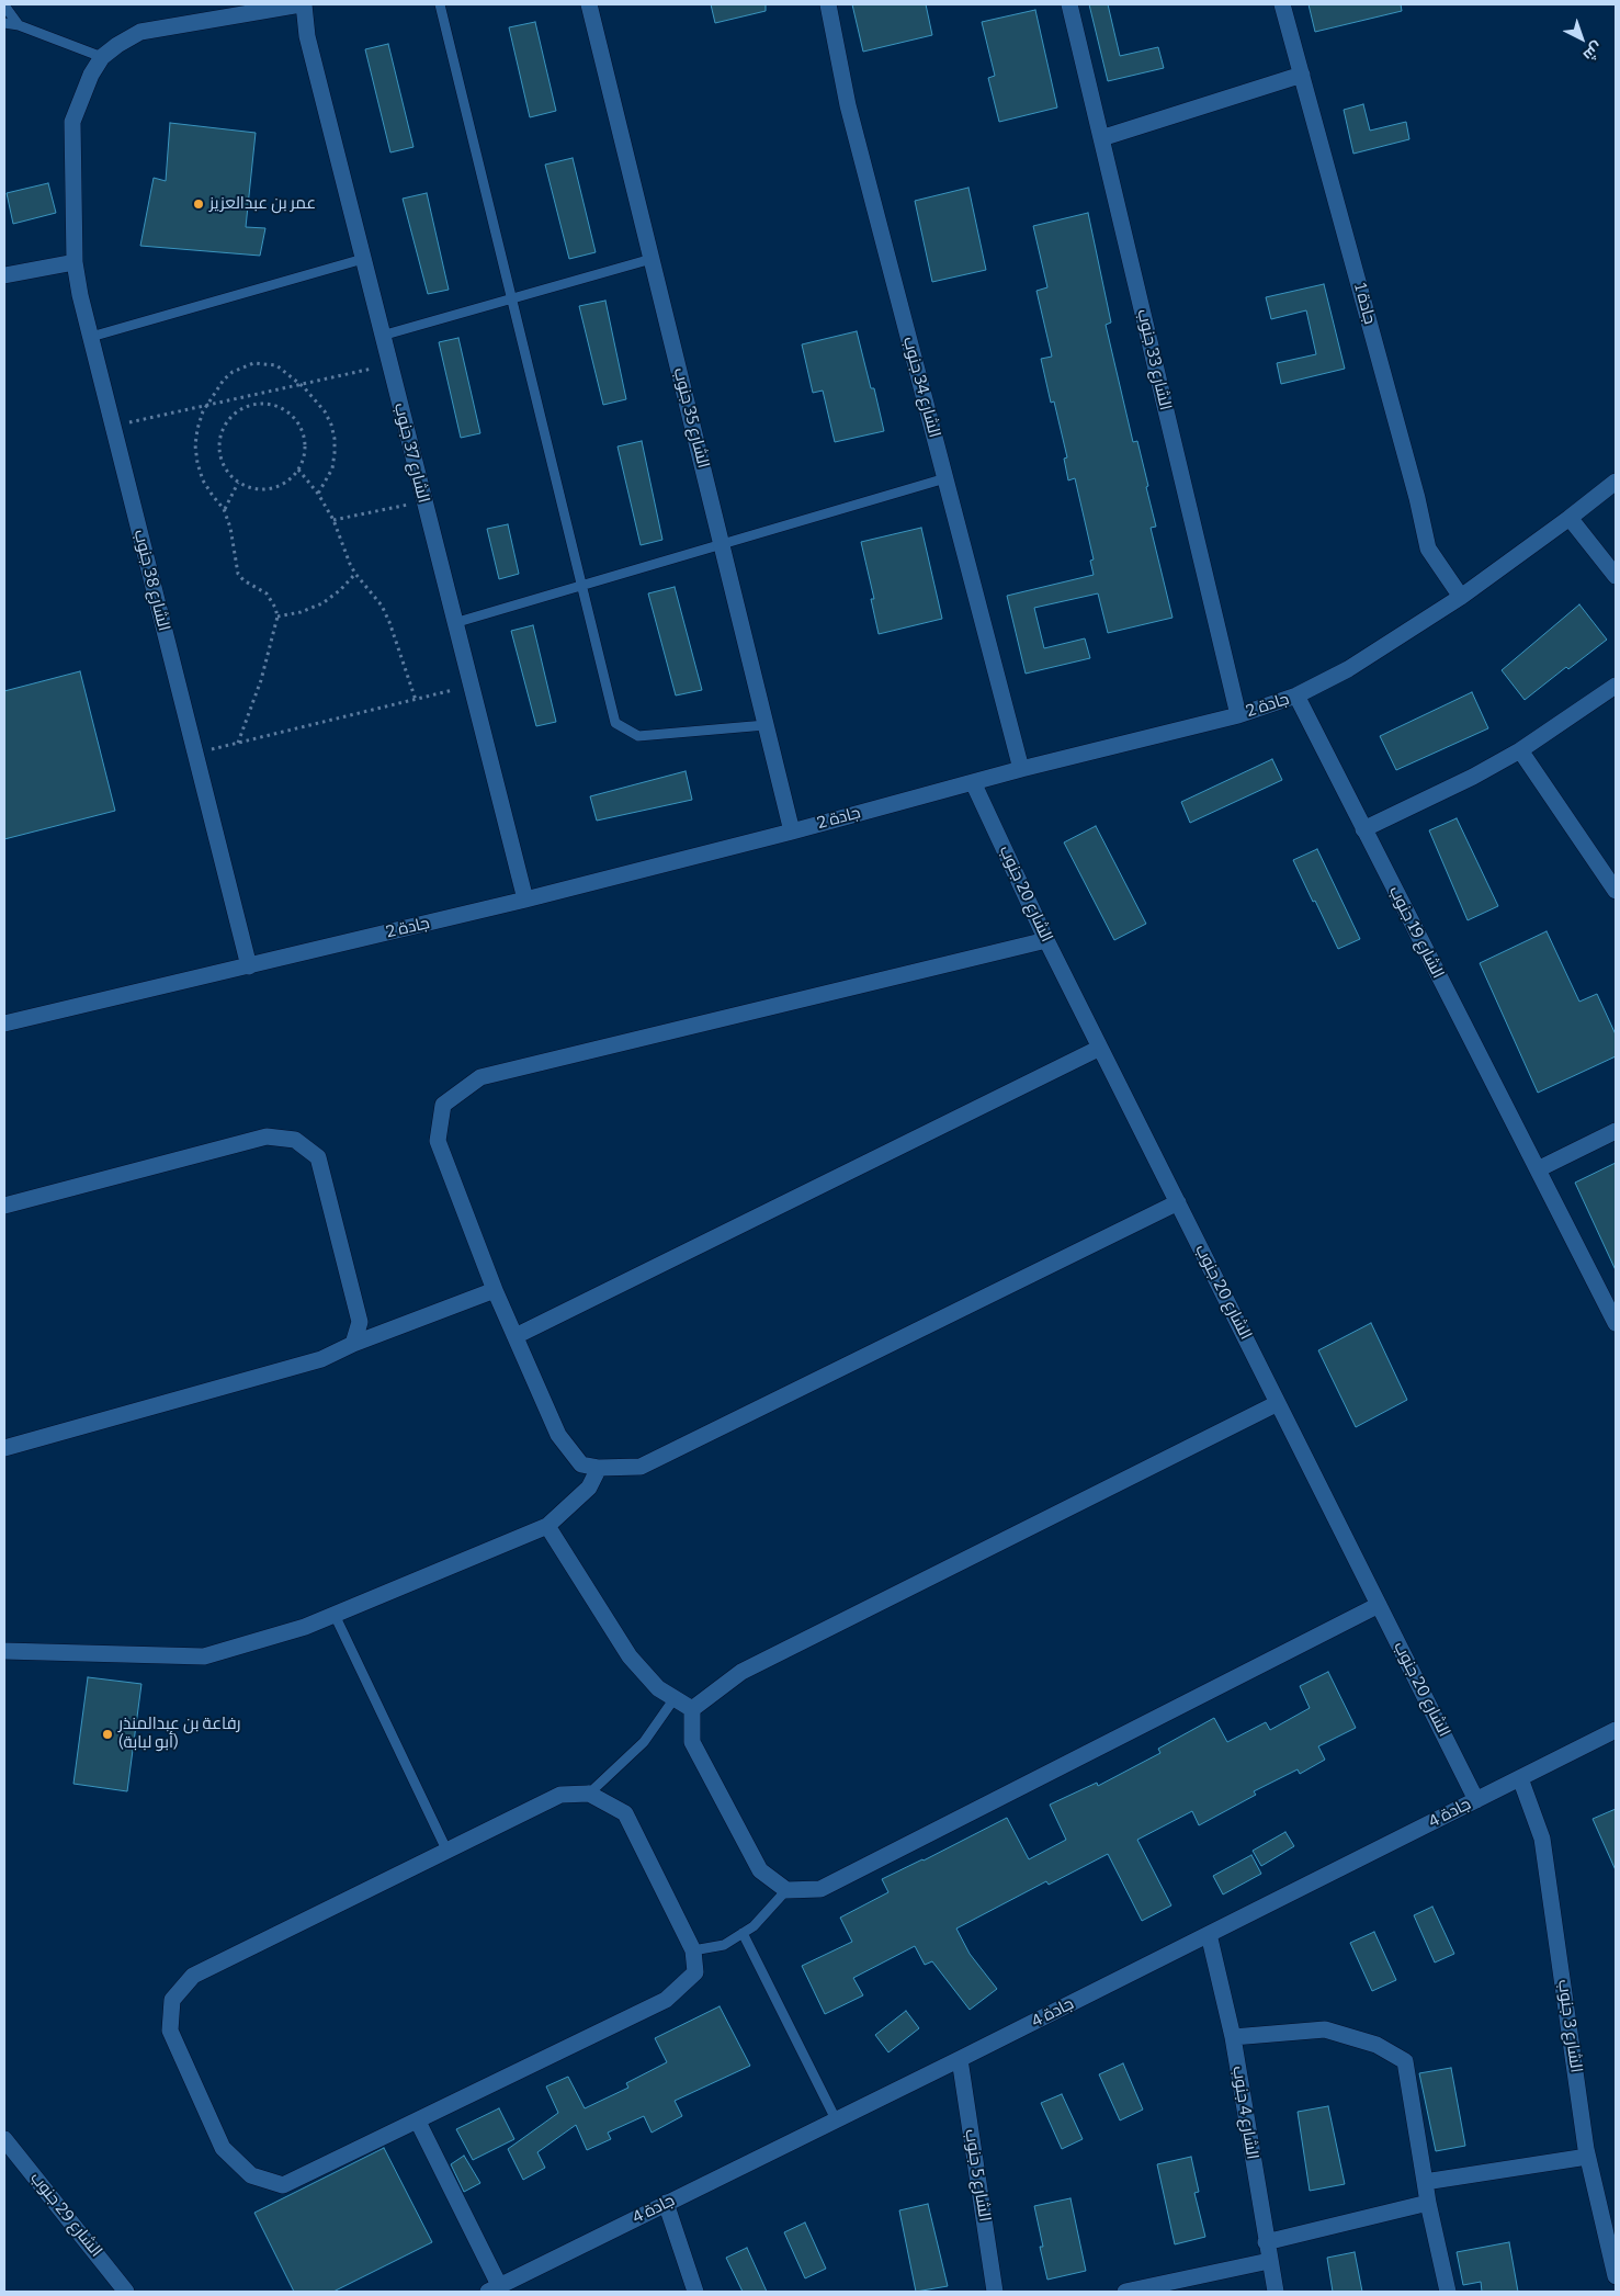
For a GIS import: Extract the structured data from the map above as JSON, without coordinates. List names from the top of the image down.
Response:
{
  "streets": {
    "street": [
      "جادة 1",
      "الشارع 33 جنوب",
      "الشارع 34 جنوب",
      "الشارع 35 جنوب",
      "الشارع 37 جنوب",
      "الشارع 38 جنوب",
      "جادة 2",
      "الشارع 20 جنوب",
      "الشارع 19 جنوب",
      "جادة 4",
      "الشارع 3 جنوب",
      "الشارع 4 جنوب",
      "الشارع 5 جنوب",
      "الشارع 29 جنوب"
    ]
  },
  "crossings": [
    ["جادة 1", "جادة 2"],
    ["الشارع 33 جنوب", "جادة 2"],
    ["الشارع 34 جنوب", "جادة 2"],
    ["الشارع 35 جنوب", "جادة 2"],
    ["الشارع 37 جنوب", "الشارع 38 جنوب"],
    ["الشارع 37 جنوب", "جادة 2"],
    ["الشارع 38 جنوب", "جادة 2"],
    ["جادة 2", "الشارع 20 جنوب"],
    ["جادة 2", "الشارع 19 جنوب"],
    ["الشارع 20 جنوب", "جادة 4"],
    ["جادة 4", "الشارع 3 جنوب"],
    ["جادة 4", "الشارع 4 جنوب"],
    ["جادة 4", "الشارع 5 جنوب"]
  ],
  "places": ["عمر بن عبدالعزيز", "رفاعة بن عبدالمنذر (أبو لبابة)"],
  "north": "bottom right"
}
